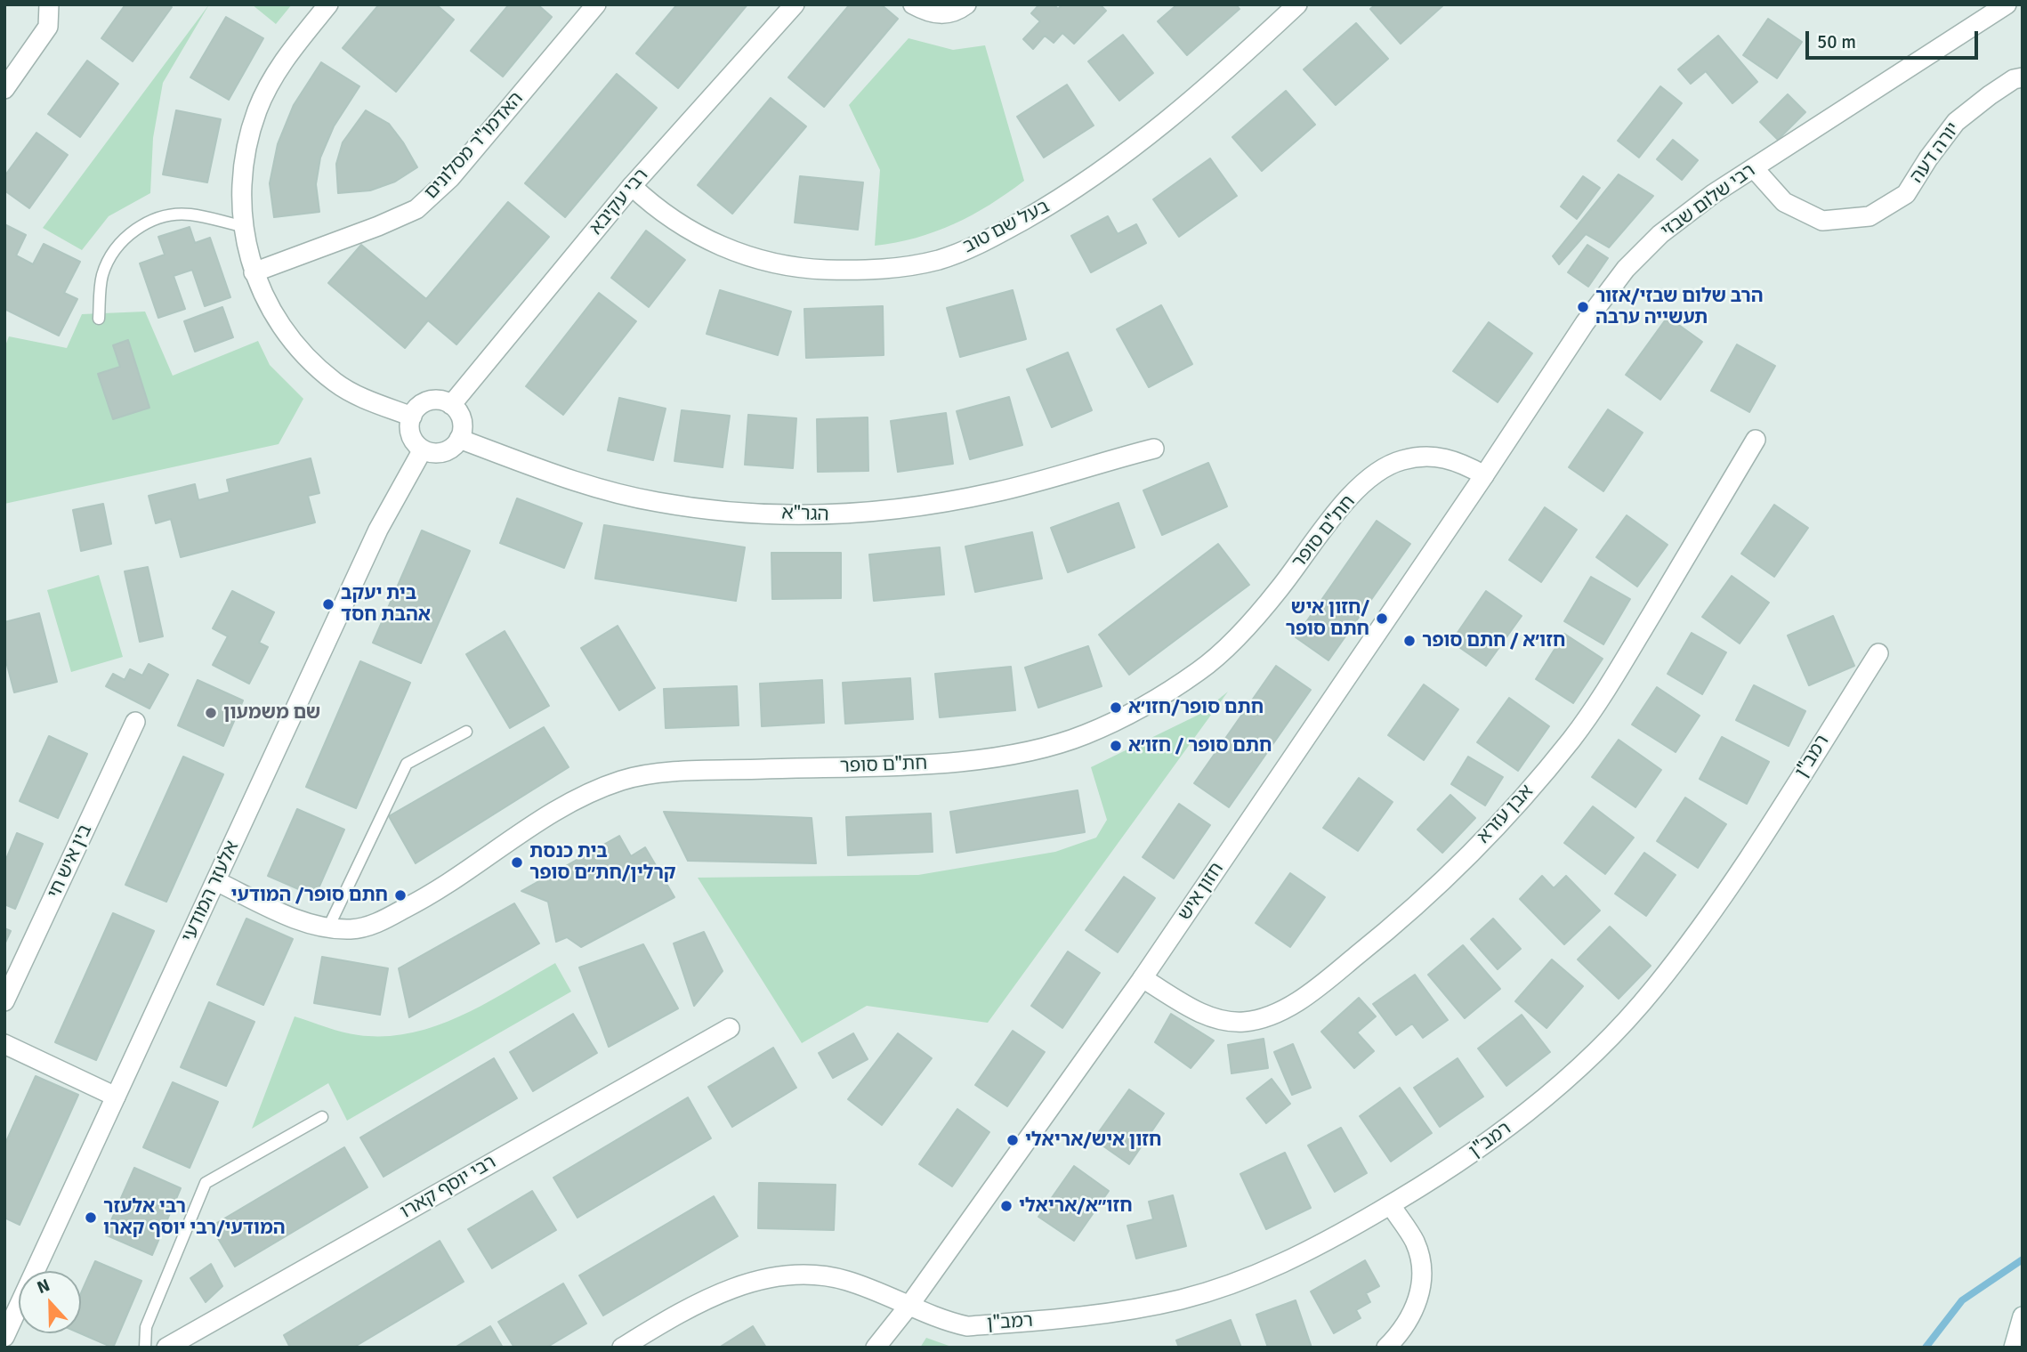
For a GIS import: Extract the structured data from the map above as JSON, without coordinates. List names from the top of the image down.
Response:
{
  "streets": {
    "street": [
      "האדמו\"ר מסלונים",
      "יורה דעה",
      "רבי שלום שבזי",
      "רבי עקיבא",
      "בעל שם טוב",
      "הגר\"א",
      "חת\"ם סופר",
      "רמב\"ן",
      "אבן עזרא",
      "בין איש חי",
      "אלעזר המודעי",
      "חזון איש",
      "רבי יוסף קארו"
    ]
  },
  "crossings": [
    ["יורה דעה", "רבי שלום שבזי"],
    ["רבי שלום שבזי", "חת\"ם סופר"],
    ["רבי שלום שבזי", "חזון איש"],
    ["רבי עקיבא", "בעל שם טוב"],
    ["רבי עקיבא", "הגר\"א"],
    ["רבי עקיבא", "אלעזר המודעי"],
    ["הגר\"א", "אלעזר המודעי"],
    ["חת\"ם סופר", "אלעזר המודעי"],
    ["חת\"ם סופר", "חזון איש"],
    ["רמב\"ן", "חזון איש"],
    ["אבן עזרא", "חזון איש"]
  ],
  "places": [
    "הרב שלום שבזי/אזור תעשייה ערבה",
    "בית יעקב אהבת חסד",
    "חזון איש/ חתם סופר",
    "חזו׳א / חתם סופר",
    "חתם סופר/חזו׳א",
    "שם משמעון",
    "חתם סופר / חזו׳א",
    "בית כנסת קרלין/חת״ם סופר",
    "חתם סופר/ המודעי",
    "חזון איש/אריאלי",
    "חזו״א/אריאלי",
    "רבי אלעזר המודעי/רבי יוסף קארו"
  ],
  "scale_bar": "50 m",
  "north": "top"
}
